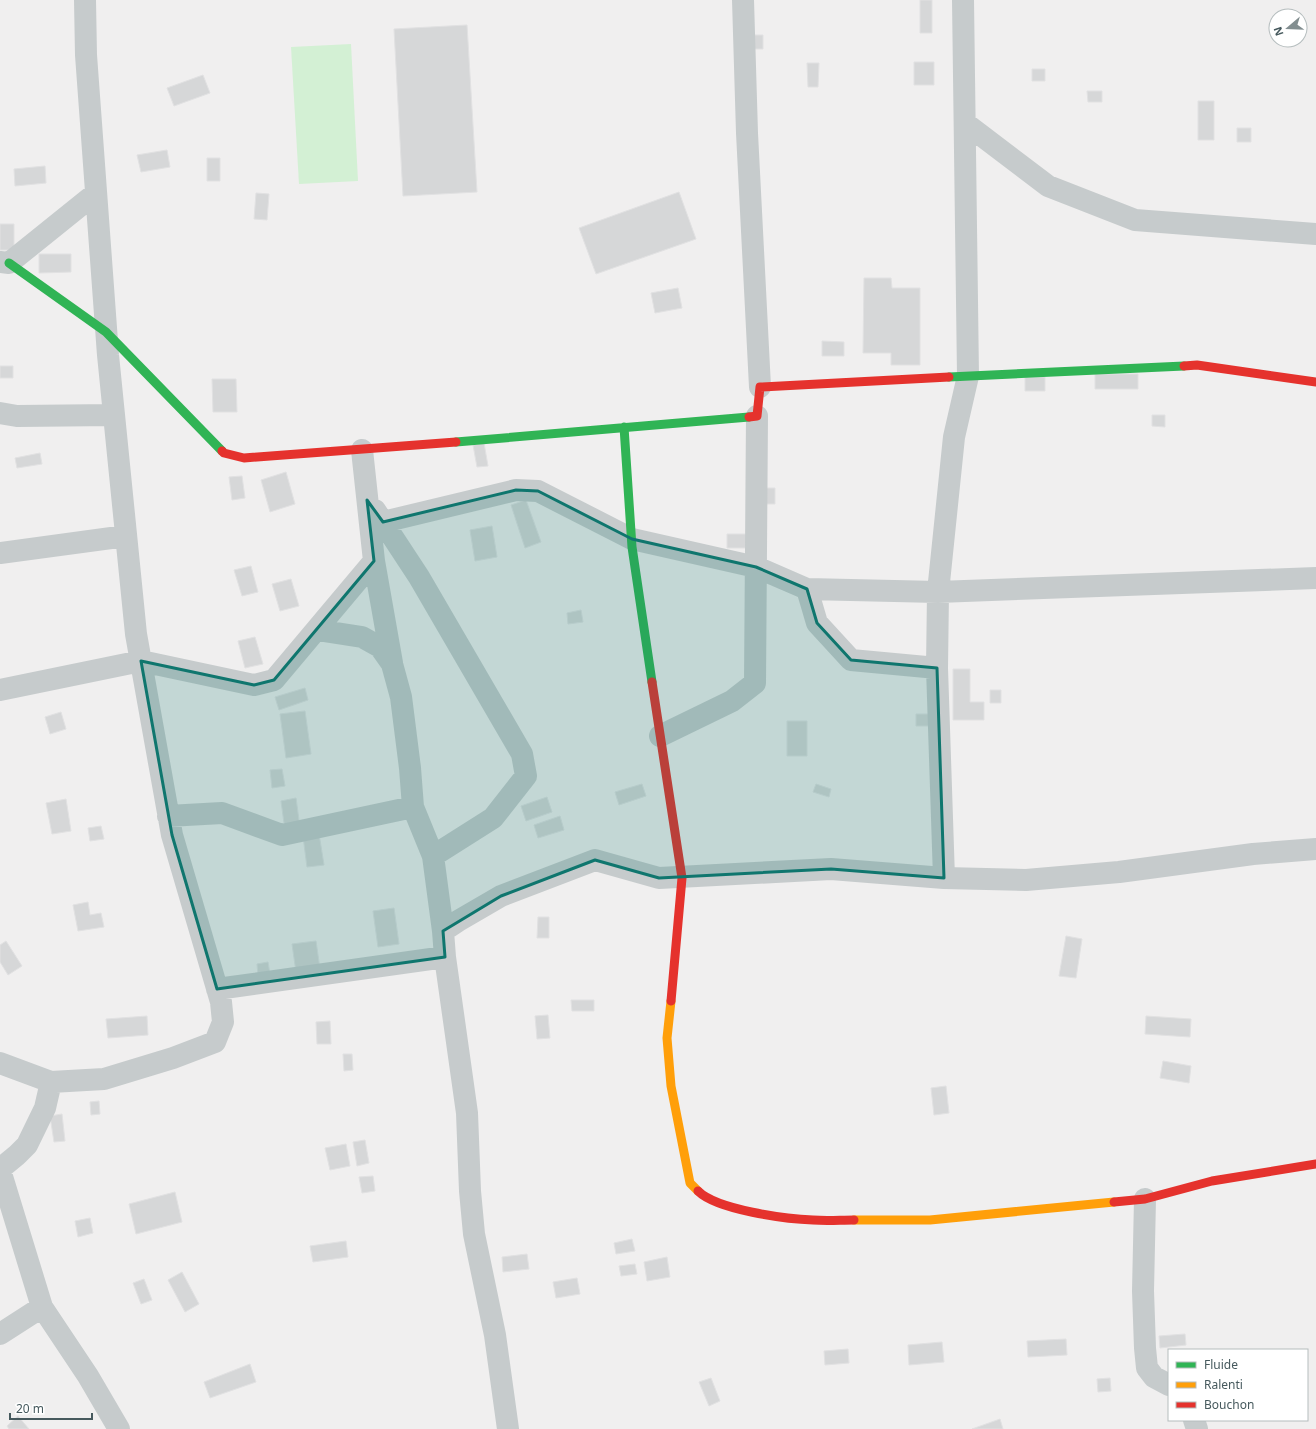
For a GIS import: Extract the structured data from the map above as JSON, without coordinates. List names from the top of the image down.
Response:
{
  "legend": ["Fluide", "Ralenti", "Bouchon"],
  "scale_bar": "20 m",
  "north": "left"
}
